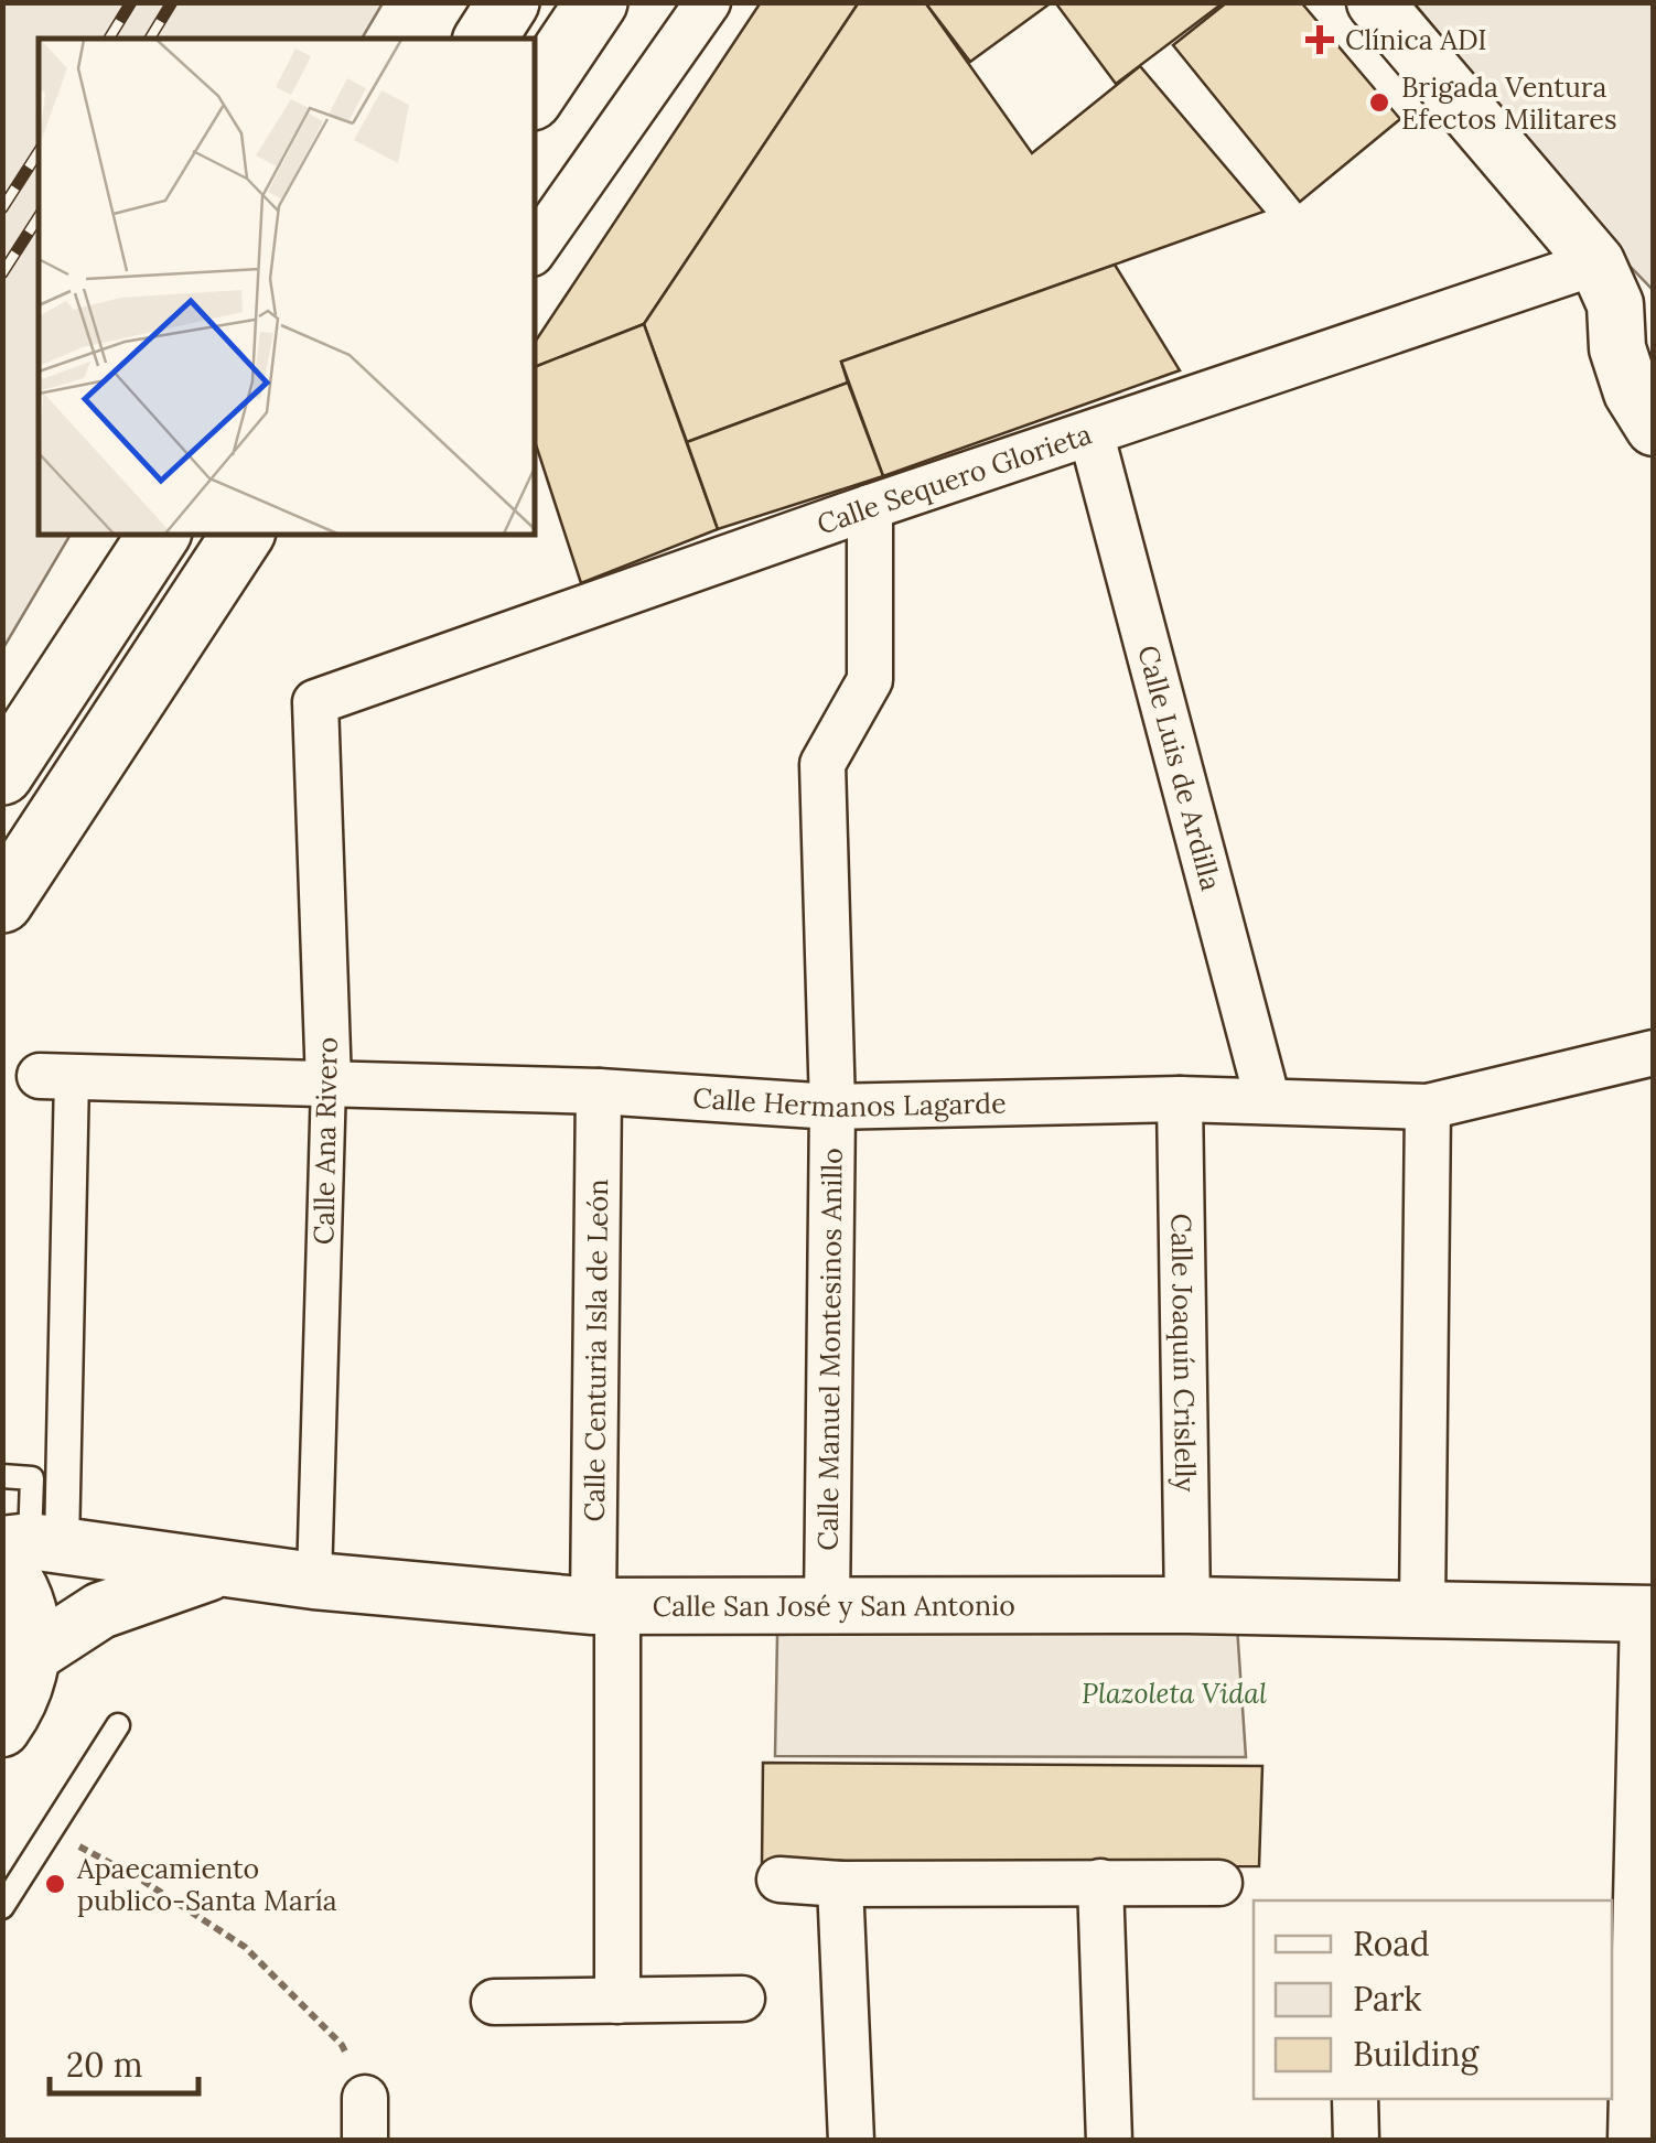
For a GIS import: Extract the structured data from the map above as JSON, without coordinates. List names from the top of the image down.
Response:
{
  "streets": {
    "street": [
      "Calle Sequero Glorieta",
      "Calle Luis de Ardilla",
      "Calle Hermanos Lagarde",
      "Calle Ana Rivero",
      "Calle Centuria Isla de León",
      "Calle Manuel Montesinos Anillo",
      "Calle Joaquín Crislelly",
      "Calle San José y San Antonio"
    ]
  },
  "crossings": [
    ["Calle Sequero Glorieta", "Calle Luis de Ardilla"],
    ["Calle Sequero Glorieta", "Calle Ana Rivero"],
    ["Calle Sequero Glorieta", "Calle Manuel Montesinos Anillo"],
    ["Calle Luis de Ardilla", "Calle Hermanos Lagarde"],
    ["Calle Hermanos Lagarde", "Calle Ana Rivero"],
    ["Calle Hermanos Lagarde", "Calle Centuria Isla de León"],
    ["Calle Hermanos Lagarde", "Calle Manuel Montesinos Anillo"],
    ["Calle Hermanos Lagarde", "Calle Joaquín Crislelly"],
    ["Calle Ana Rivero", "Calle San José y San Antonio"],
    ["Calle Centuria Isla de León", "Calle San José y San Antonio"],
    ["Calle Manuel Montesinos Anillo", "Calle San José y San Antonio"],
    ["Calle Joaquín Crislelly", "Calle San José y San Antonio"]
  ],
  "parks": ["Plazoleta Vidal"],
  "places": {
    "health": ["Clínica ADI"],
    "other": ["Brigada Ventura Efectos Militares", "Apaecamiento publico-Santa María"]
  },
  "legend": ["Road", "Park", "Building"],
  "scale_bar": "20 m"
}
